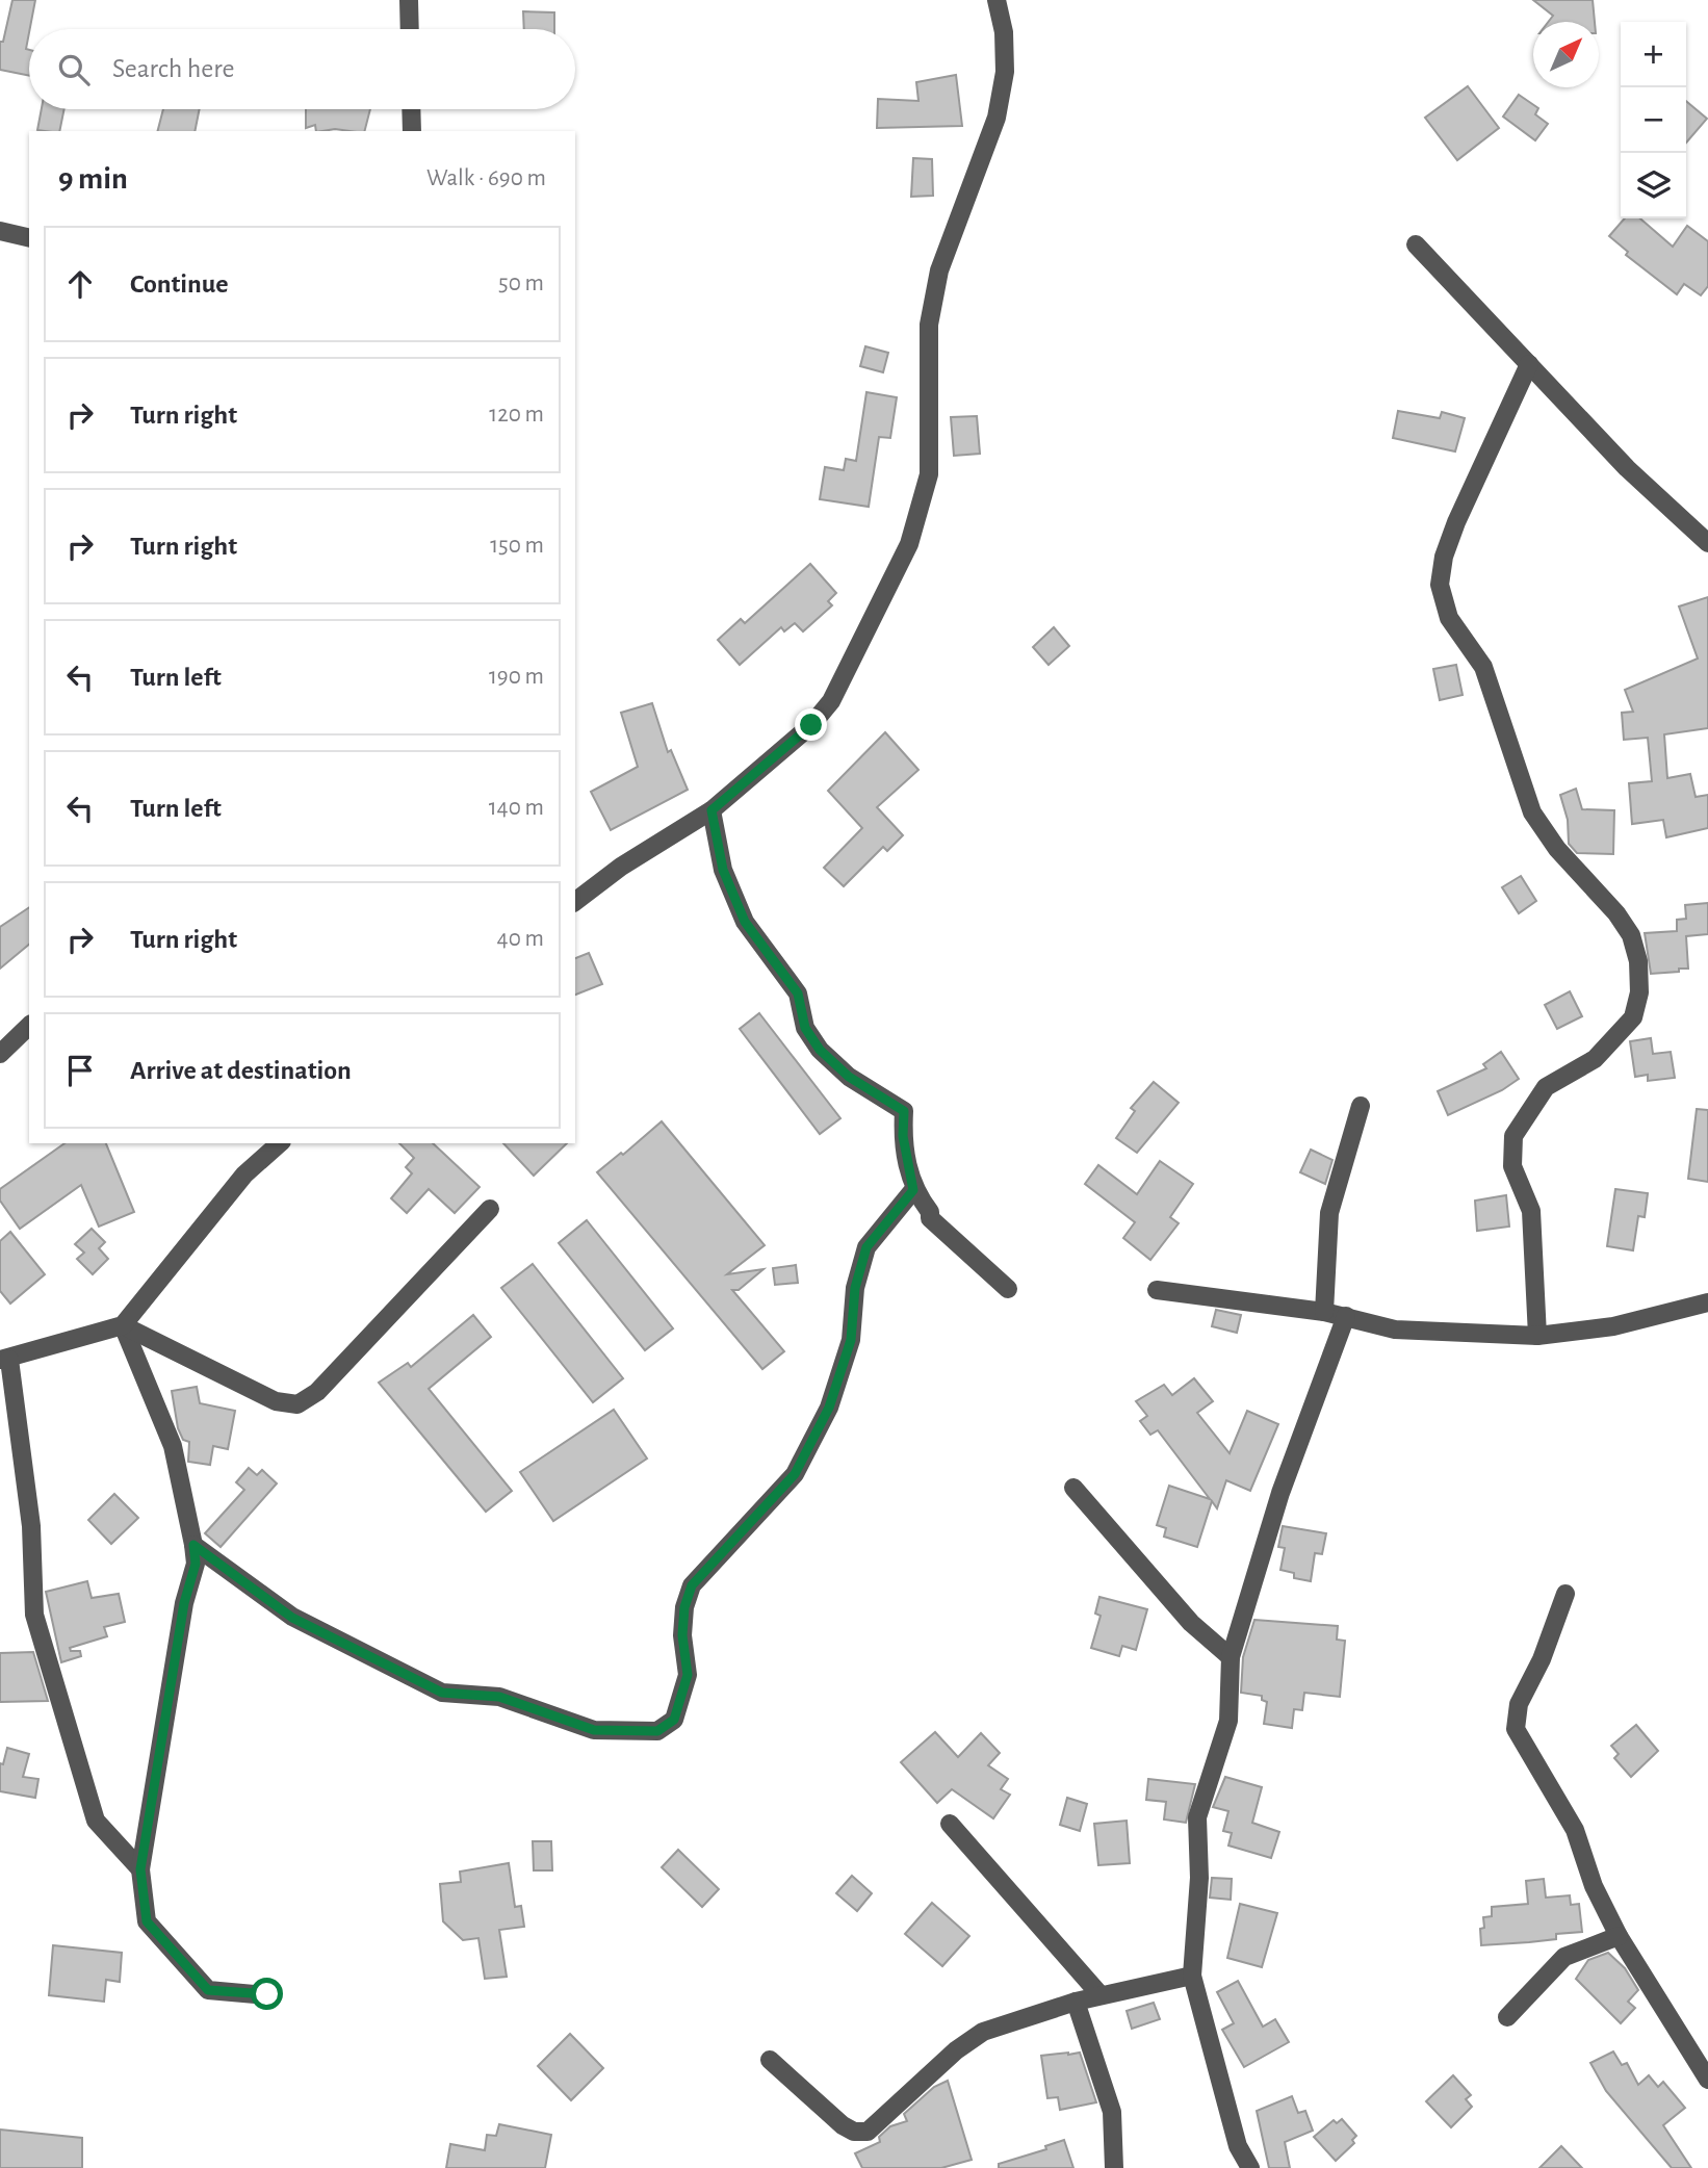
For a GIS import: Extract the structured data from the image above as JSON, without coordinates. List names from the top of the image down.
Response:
{
  "north": "top right",
  "page": {
    "map_buttons": ["+", "−"],
    "search": "Search here",
    "heading": ["9 min", "Walk · 690 m"],
    "list": [
      ["Continue", "50 m"],
      ["Turn right", "120 m"],
      ["Turn right", "150 m"],
      ["Turn left", "190 m"],
      ["Turn left", "140 m"],
      ["Turn right", "40 m"],
      "Arrive at destination"
    ]
  }
}
